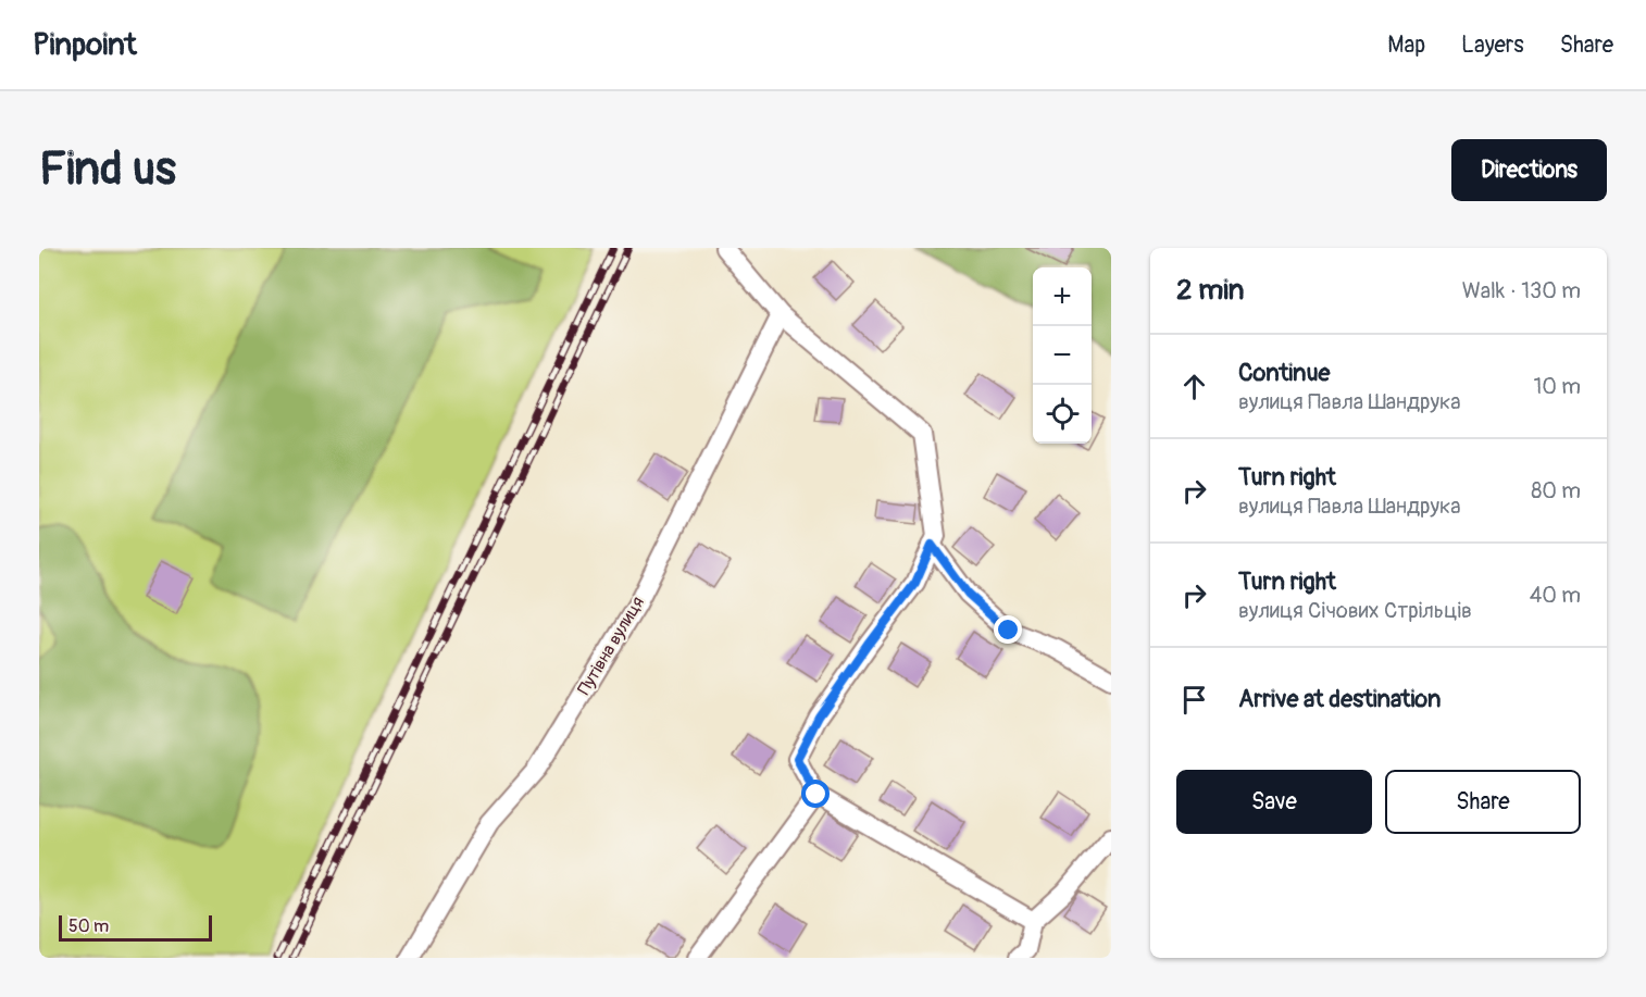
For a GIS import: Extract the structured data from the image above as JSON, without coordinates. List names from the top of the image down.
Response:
{
  "streets": {
    "street": ["Путівна вулиця"]
  },
  "scale_bar": "50 m",
  "page": {
    "header": "Pinpoint",
    "nav": ["Map", "Layers", "Share"],
    "buttons": [
      "Directions",
      ["Save", "Share"]
    ],
    "title": "Find us",
    "heading": ["2 min", "Walk · 130 m"],
    "map_buttons": ["+", "−"],
    "list": [
      ["Continue", "вулиця Павла Шандрука", "10 m"],
      ["Turn right", "вулиця Павла Шандрука", "80 m"],
      ["Turn right", "вулиця Січових Стрільців", "40 m"],
      "Arrive at destination"
    ],
    "scale": "50 m"
  }
}
